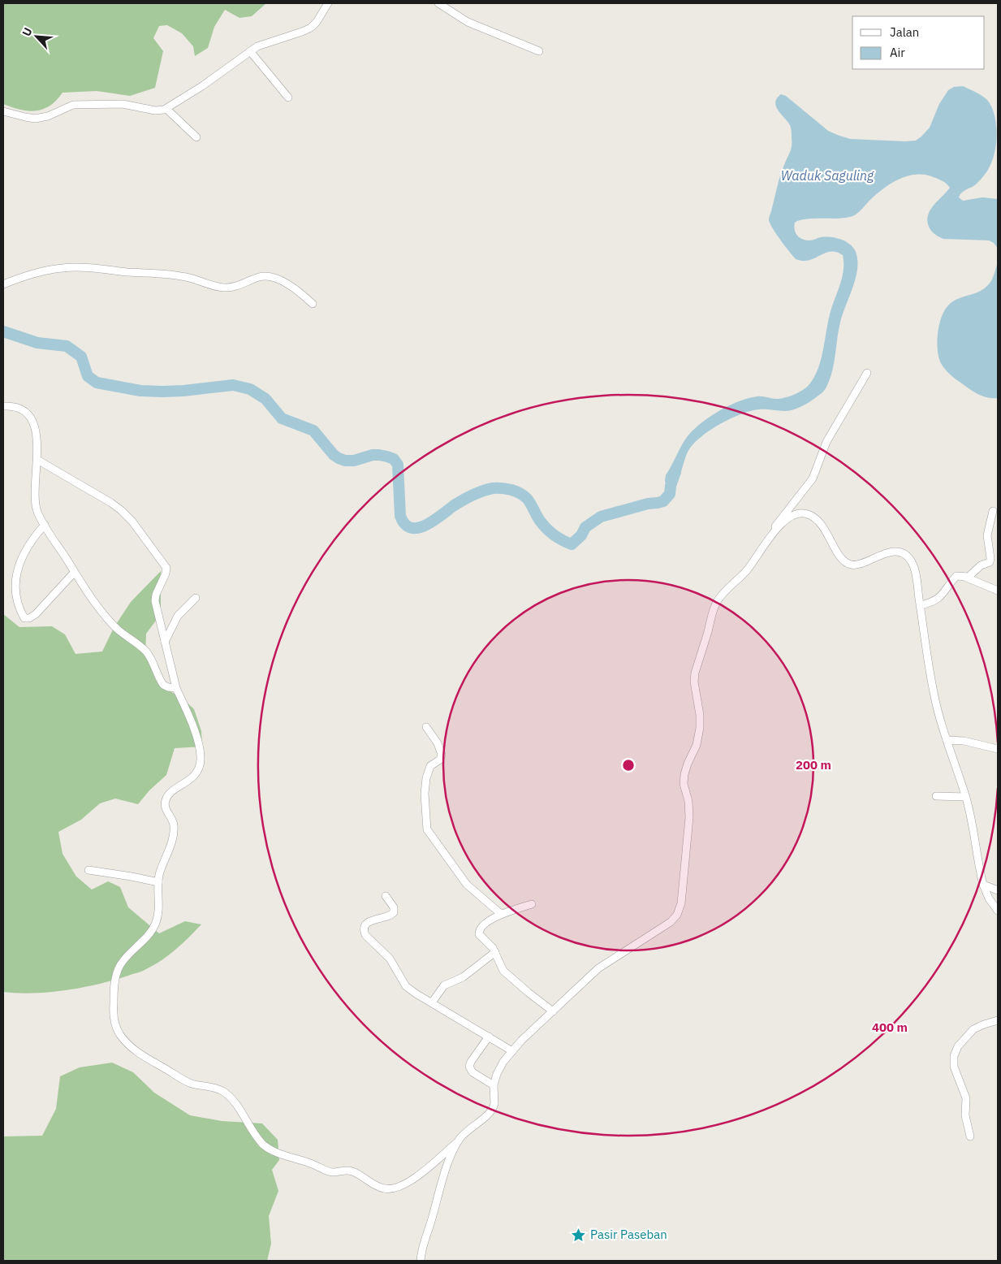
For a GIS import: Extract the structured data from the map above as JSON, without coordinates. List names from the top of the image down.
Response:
{
  "water": ["Waduk Saguling"],
  "places": {
    "place": ["Pasir Paseban"]
  },
  "legend": ["Jalan", "Air"],
  "north": "top left",
  "rings": ["200 m", "400 m"]
}
